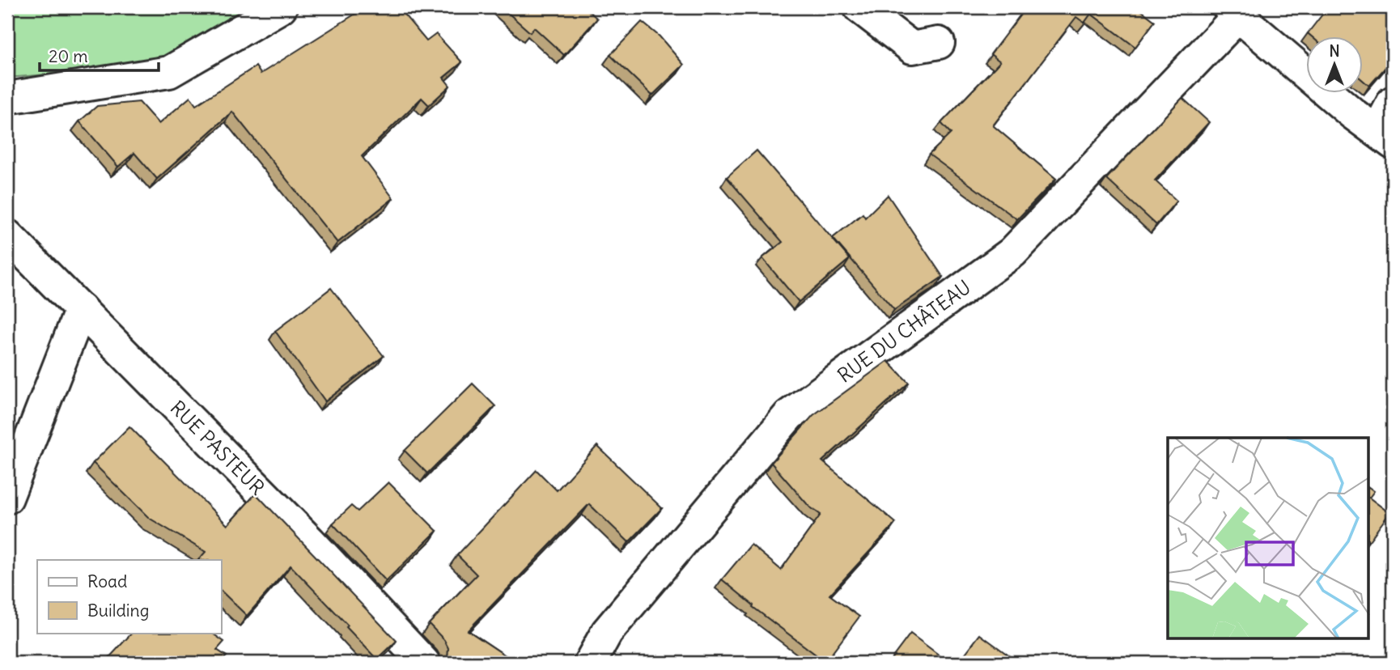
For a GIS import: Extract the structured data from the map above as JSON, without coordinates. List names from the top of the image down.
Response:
{
  "streets": {
    "street": ["RUE DU CHÂTEAU", "RUE PASTEUR"]
  },
  "legend": ["Road", "Building"],
  "scale_bar": "20 m",
  "north": "top"
}
